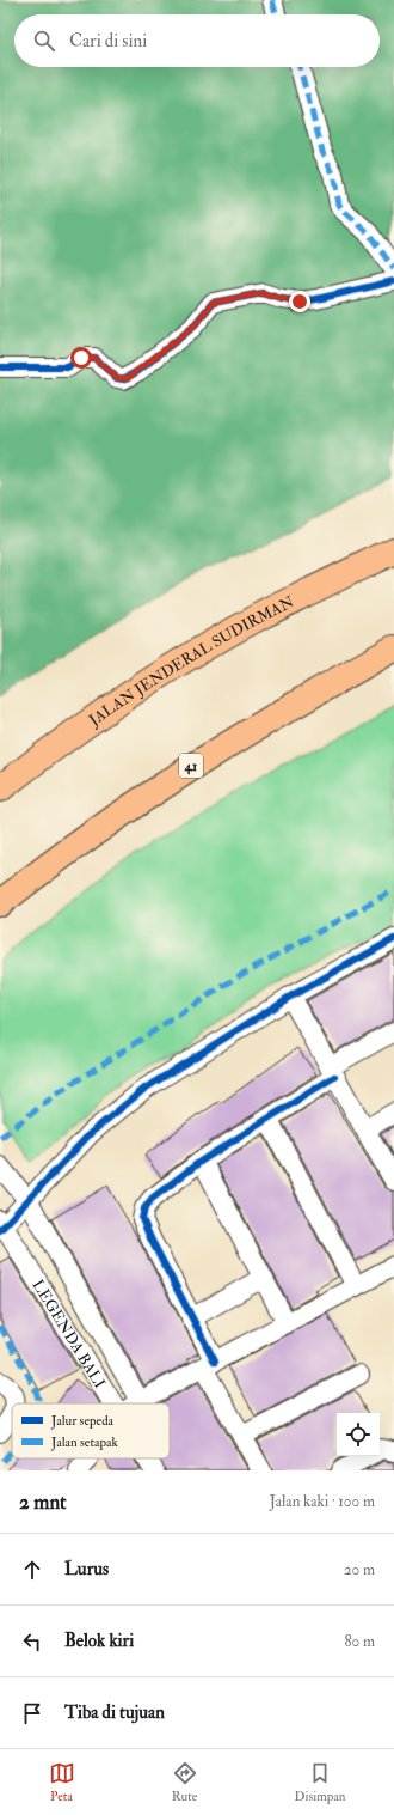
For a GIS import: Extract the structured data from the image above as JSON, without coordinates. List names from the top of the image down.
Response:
{
  "streets": {
    "highway": ["JALAN JENDERAL SUDIRMAN", "41"],
    "street": ["LEGENDA BALI"]
  },
  "legend": ["Jalur sepeda", "Jalan setapak"],
  "page": {
    "search": "Cari di sini",
    "heading": ["2 mnt", "Jalan kaki · 100 m"],
    "list": [
      ["Lurus", "20 m"],
      ["Belok kiri", "80 m"],
      "Tiba di tujuan"
    ],
    "nav": ["Peta", "Rute", "Disimpan"]
  }
}
